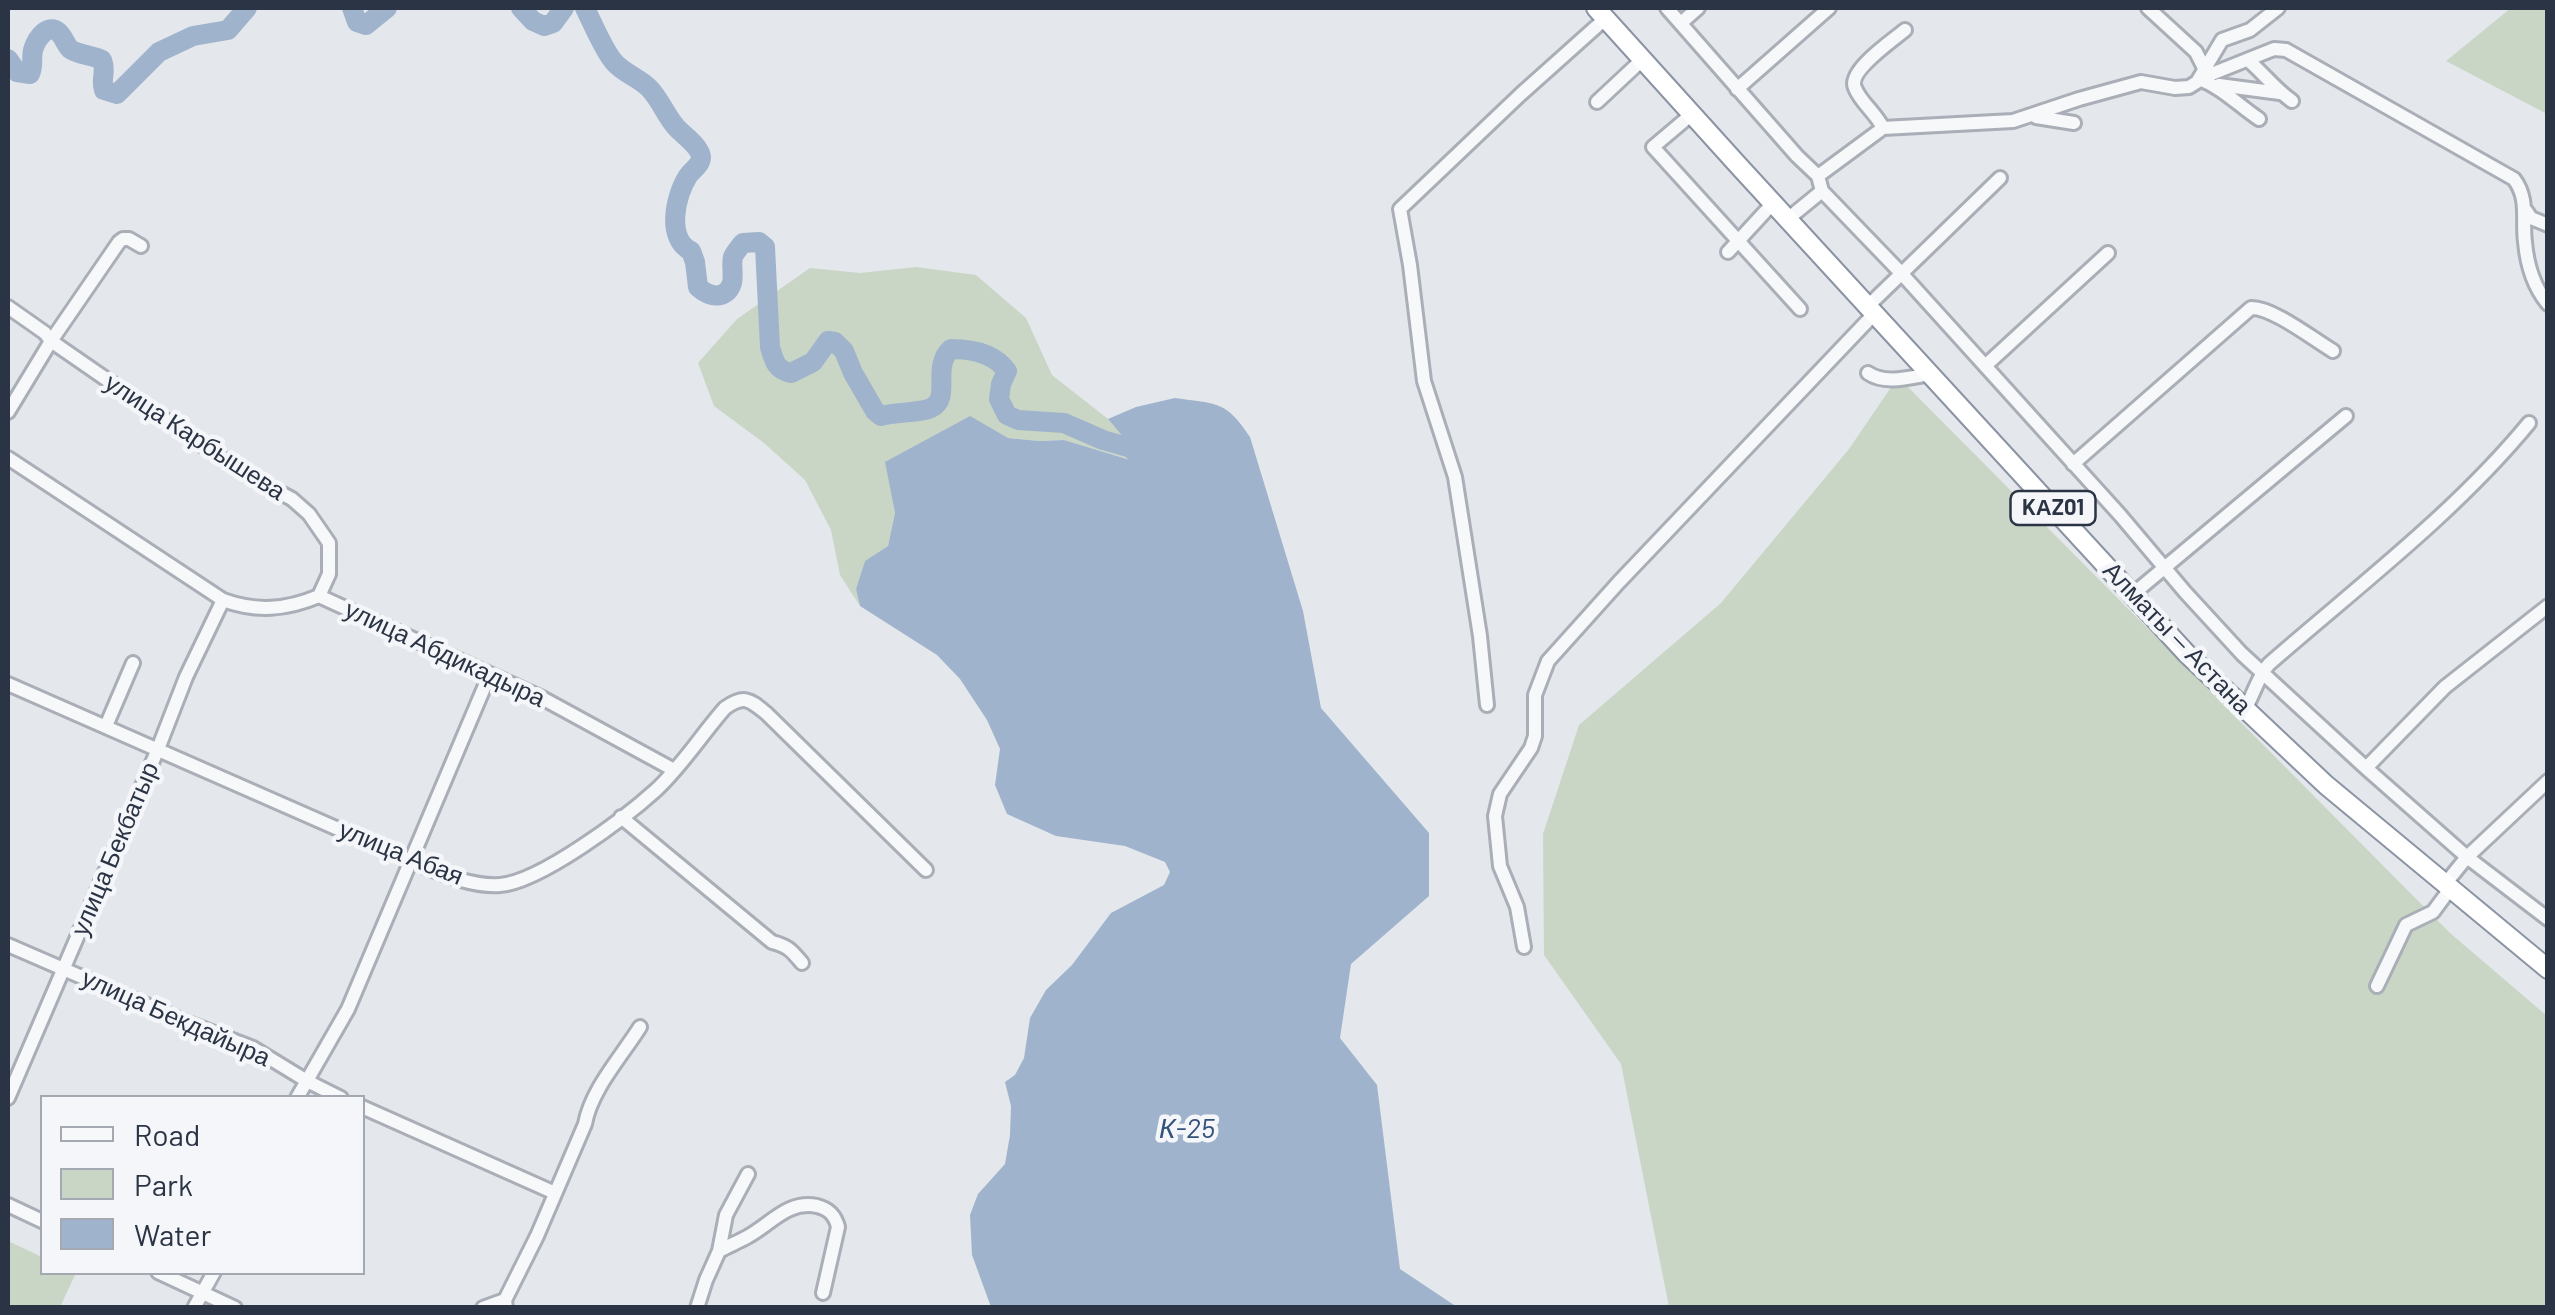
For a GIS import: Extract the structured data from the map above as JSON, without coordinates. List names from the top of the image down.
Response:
{
  "streets": {
    "highway": ["KАZ01", "Алматы — Астана"],
    "street": [
      "улица Карбышева",
      "улица Абдикадыра",
      "улица Бекбатыр",
      "улица Абая",
      "улица Бекдайыра"
    ]
  },
  "crossings": [
    ["улица Карбышева", "улица Абдикадыра"],
    ["улица Абдикадыра", "улица Бекбатыр"],
    ["улица Абдикадыра", "улица Абая"],
    ["улица Бекбатыр", "улица Абая"],
    ["улица Бекбатыр", "улица Бекдайыра"]
  ],
  "water": ["К-25"],
  "legend": ["Road", "Park", "Water"]
}
